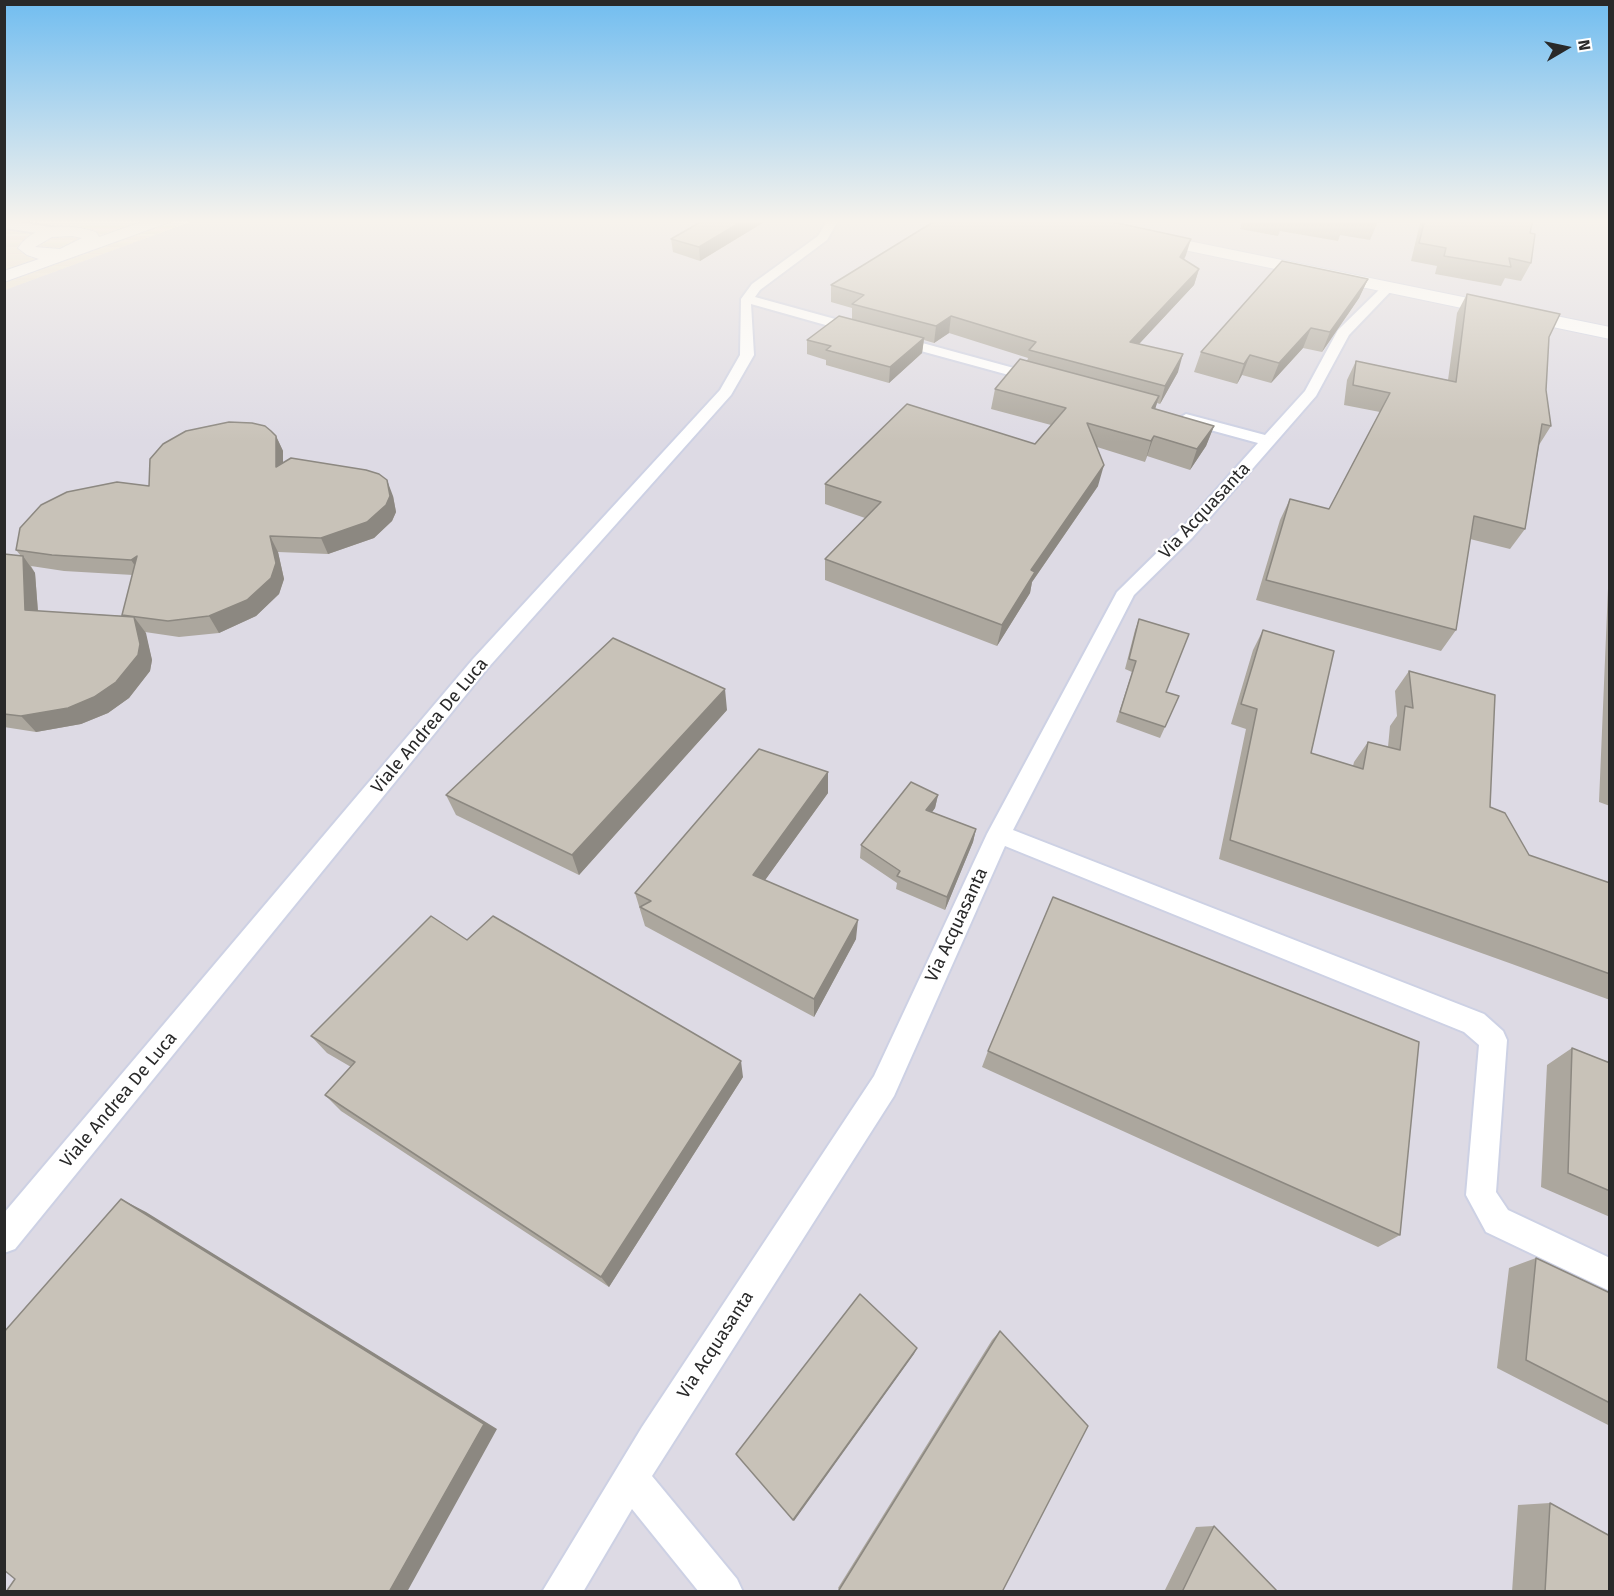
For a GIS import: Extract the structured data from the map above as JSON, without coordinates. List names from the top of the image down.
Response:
{
  "streets": {
    "street": ["Via Acquasanta", "Viale Andrea De Luca"]
  },
  "north": "right"
}
